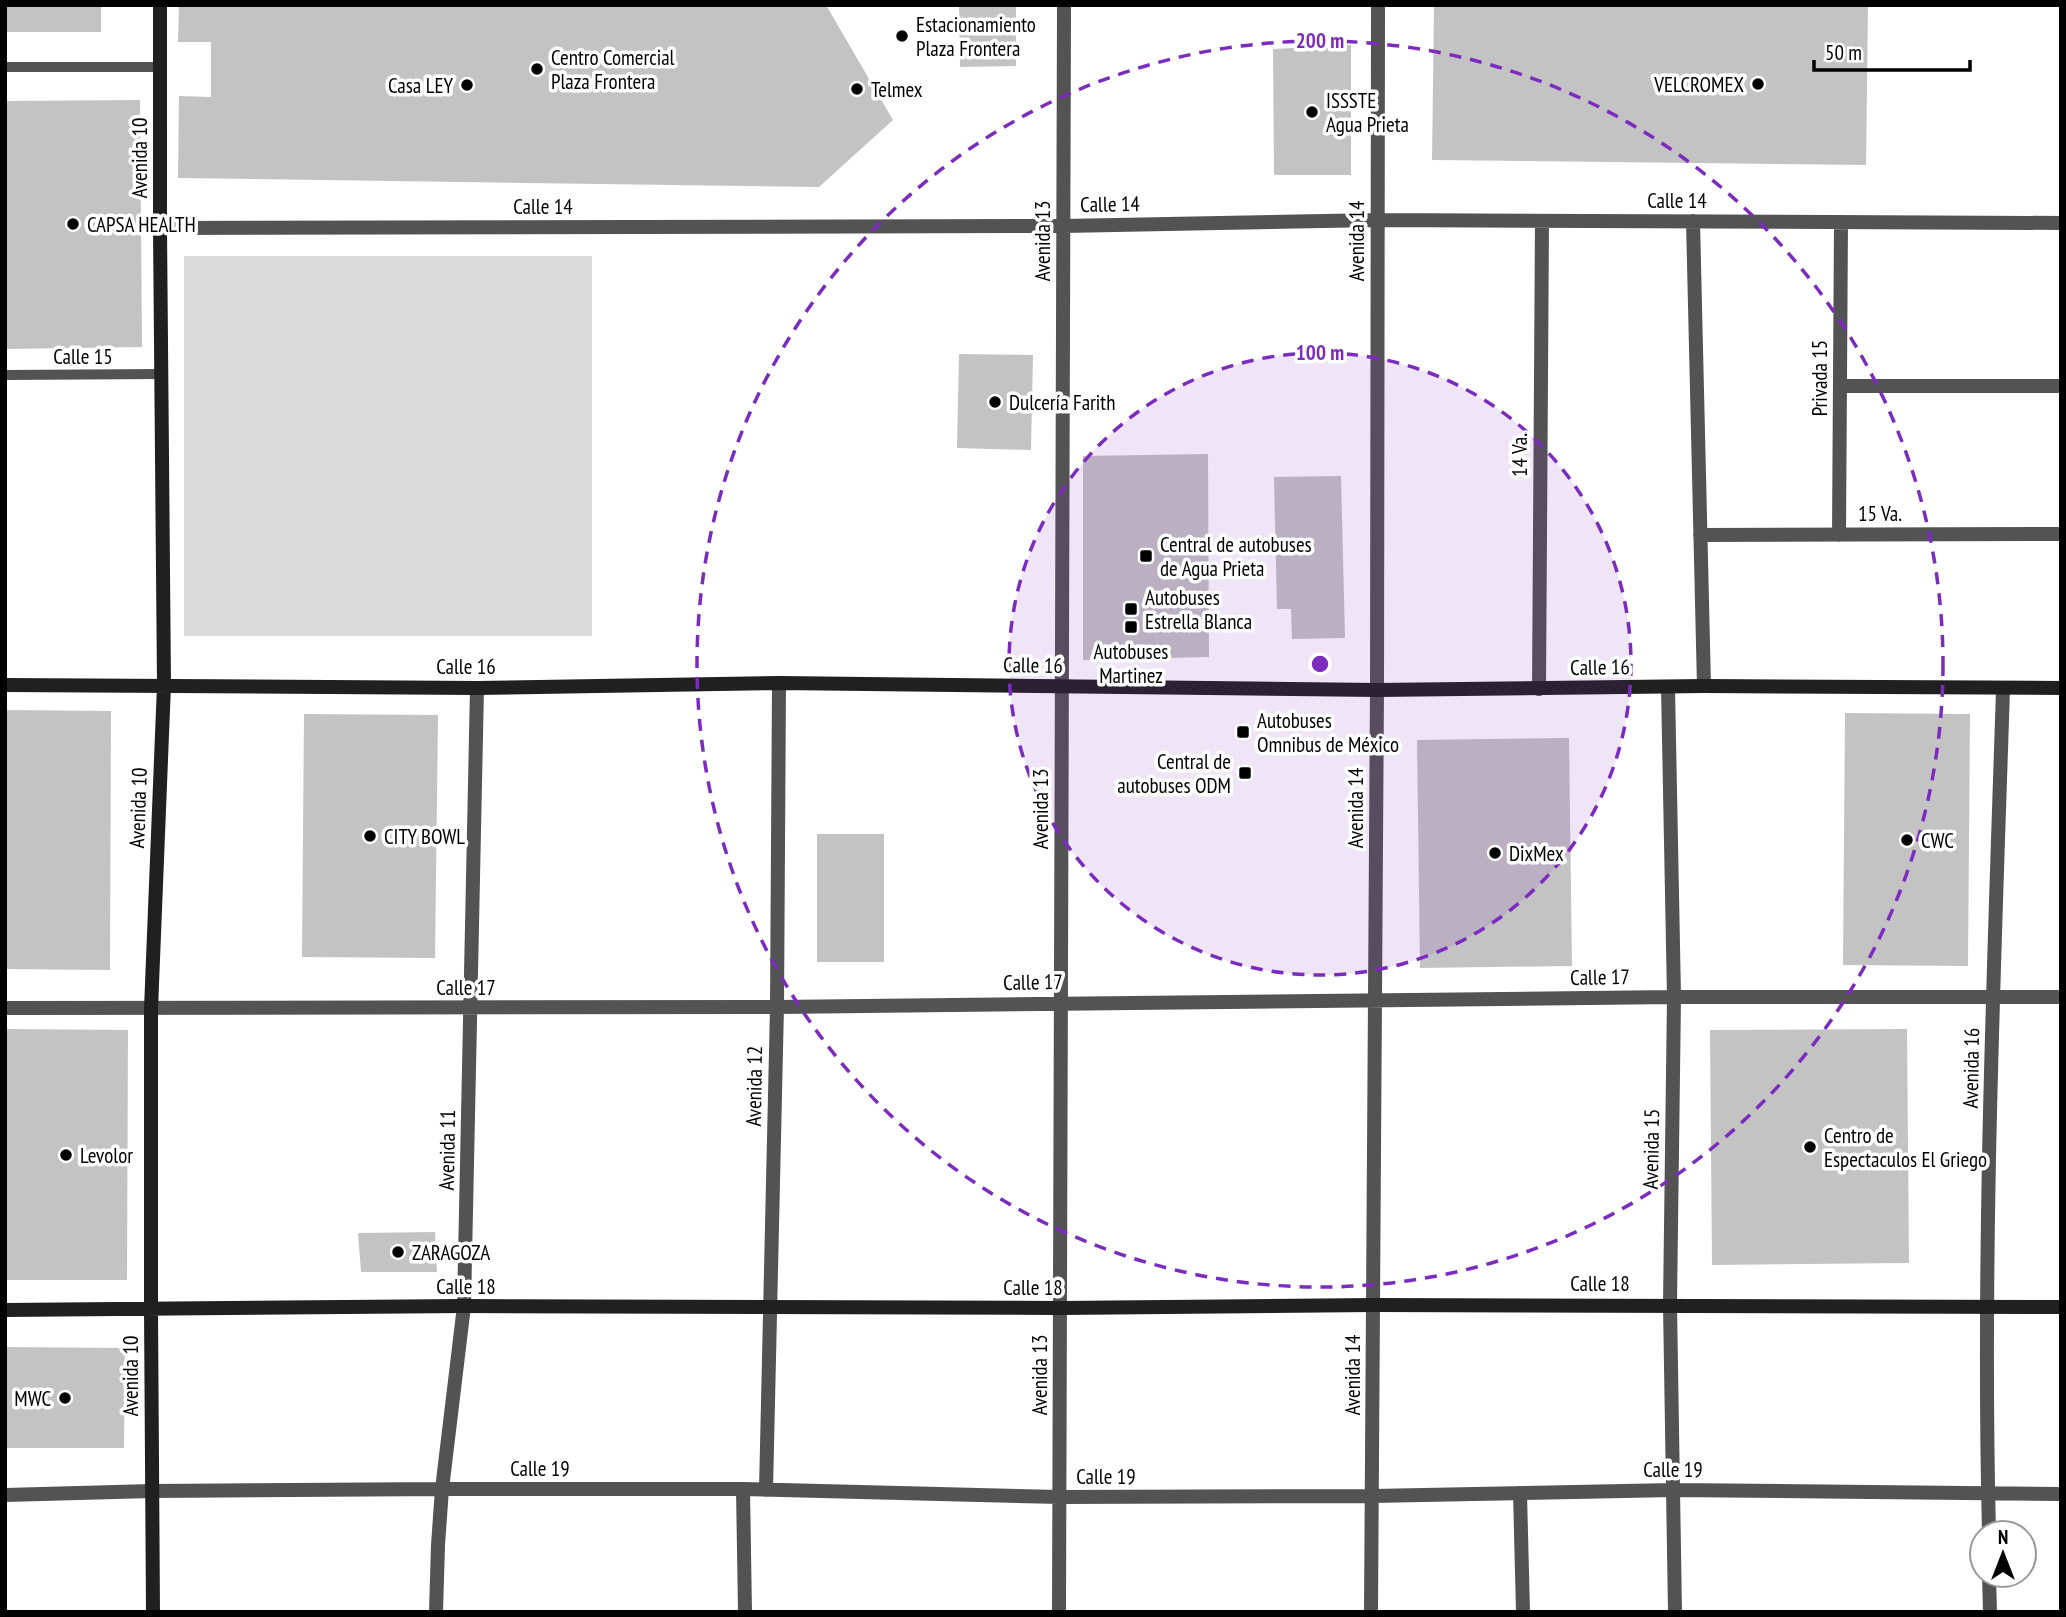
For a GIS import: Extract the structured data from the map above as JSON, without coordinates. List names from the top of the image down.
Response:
{
  "streets": {
    "street": [
      "Avenida 10",
      "Calle 14",
      "Avenida 13",
      "Avenida 14",
      "Privada 15",
      "14 Va.",
      "15 Va.",
      "Calle 16",
      "Calle 17",
      "Avenida 16",
      "Avenida 12",
      "Avenida 15",
      "Avenida 11",
      "Calle 18",
      "Calle 19"
    ],
    "lane": ["Calle 15"]
  },
  "crossings": [
    ["Avenida 10", "Calle 14"],
    ["Avenida 10", "Calle 15"],
    ["Avenida 10", "Calle 16"],
    ["Avenida 10", "Calle 17"],
    ["Avenida 10", "Calle 18"],
    ["Avenida 10", "Calle 19"],
    ["Calle 14", "Avenida 13"],
    ["Calle 14", "Avenida 14"],
    ["Calle 14", "Privada 15"],
    ["Calle 14", "14 Va."],
    ["Avenida 13", "Calle 16"],
    ["Avenida 13", "Calle 17"],
    ["Avenida 13", "Calle 18"],
    ["Avenida 13", "Calle 19"],
    ["Avenida 14", "Calle 16"],
    ["Avenida 14", "Calle 17"],
    ["Avenida 14", "Calle 18"],
    ["Avenida 14", "Calle 19"],
    ["Privada 15", "15 Va."],
    ["14 Va.", "Calle 16"],
    ["Calle 16", "Avenida 16"],
    ["Calle 16", "Avenida 12"],
    ["Calle 16", "Avenida 15"],
    ["Calle 16", "Avenida 11"],
    ["Calle 17", "Avenida 16"],
    ["Calle 17", "Avenida 12"],
    ["Calle 17", "Avenida 15"],
    ["Calle 17", "Avenida 11"],
    ["Avenida 16", "Calle 18"],
    ["Avenida 16", "Calle 19"],
    ["Avenida 12", "Calle 18"],
    ["Avenida 12", "Calle 19"],
    ["Avenida 15", "Calle 18"],
    ["Avenida 15", "Calle 19"],
    ["Avenida 11", "Calle 18"],
    ["Avenida 11", "Calle 19"]
  ],
  "places": {
    "other": [
      "Estacionamiento Plaza Frontera",
      "Centro Comercial Plaza Frontera",
      "VELCROMEX",
      "Casa LEY",
      "Telmex",
      "ISSSTE Agua Prieta",
      "CAPSA HEALTH",
      "Dulcería Farith",
      "CITY BOWL",
      "CWC",
      "DixMex",
      "Centro de Espectaculos El Griego",
      "Levolor",
      "ZARAGOZA",
      "MWC"
    ],
    "transit": [
      "Central de autobuses de Agua Prieta",
      "Autobuses Estrella Blanca",
      "Autobuses Martinez",
      "Autobuses Omnibus de México",
      "Central de autobuses ODM"
    ]
  },
  "scale_bar": "50 m",
  "north": "top",
  "rings": ["200 m", "100 m"]
}
